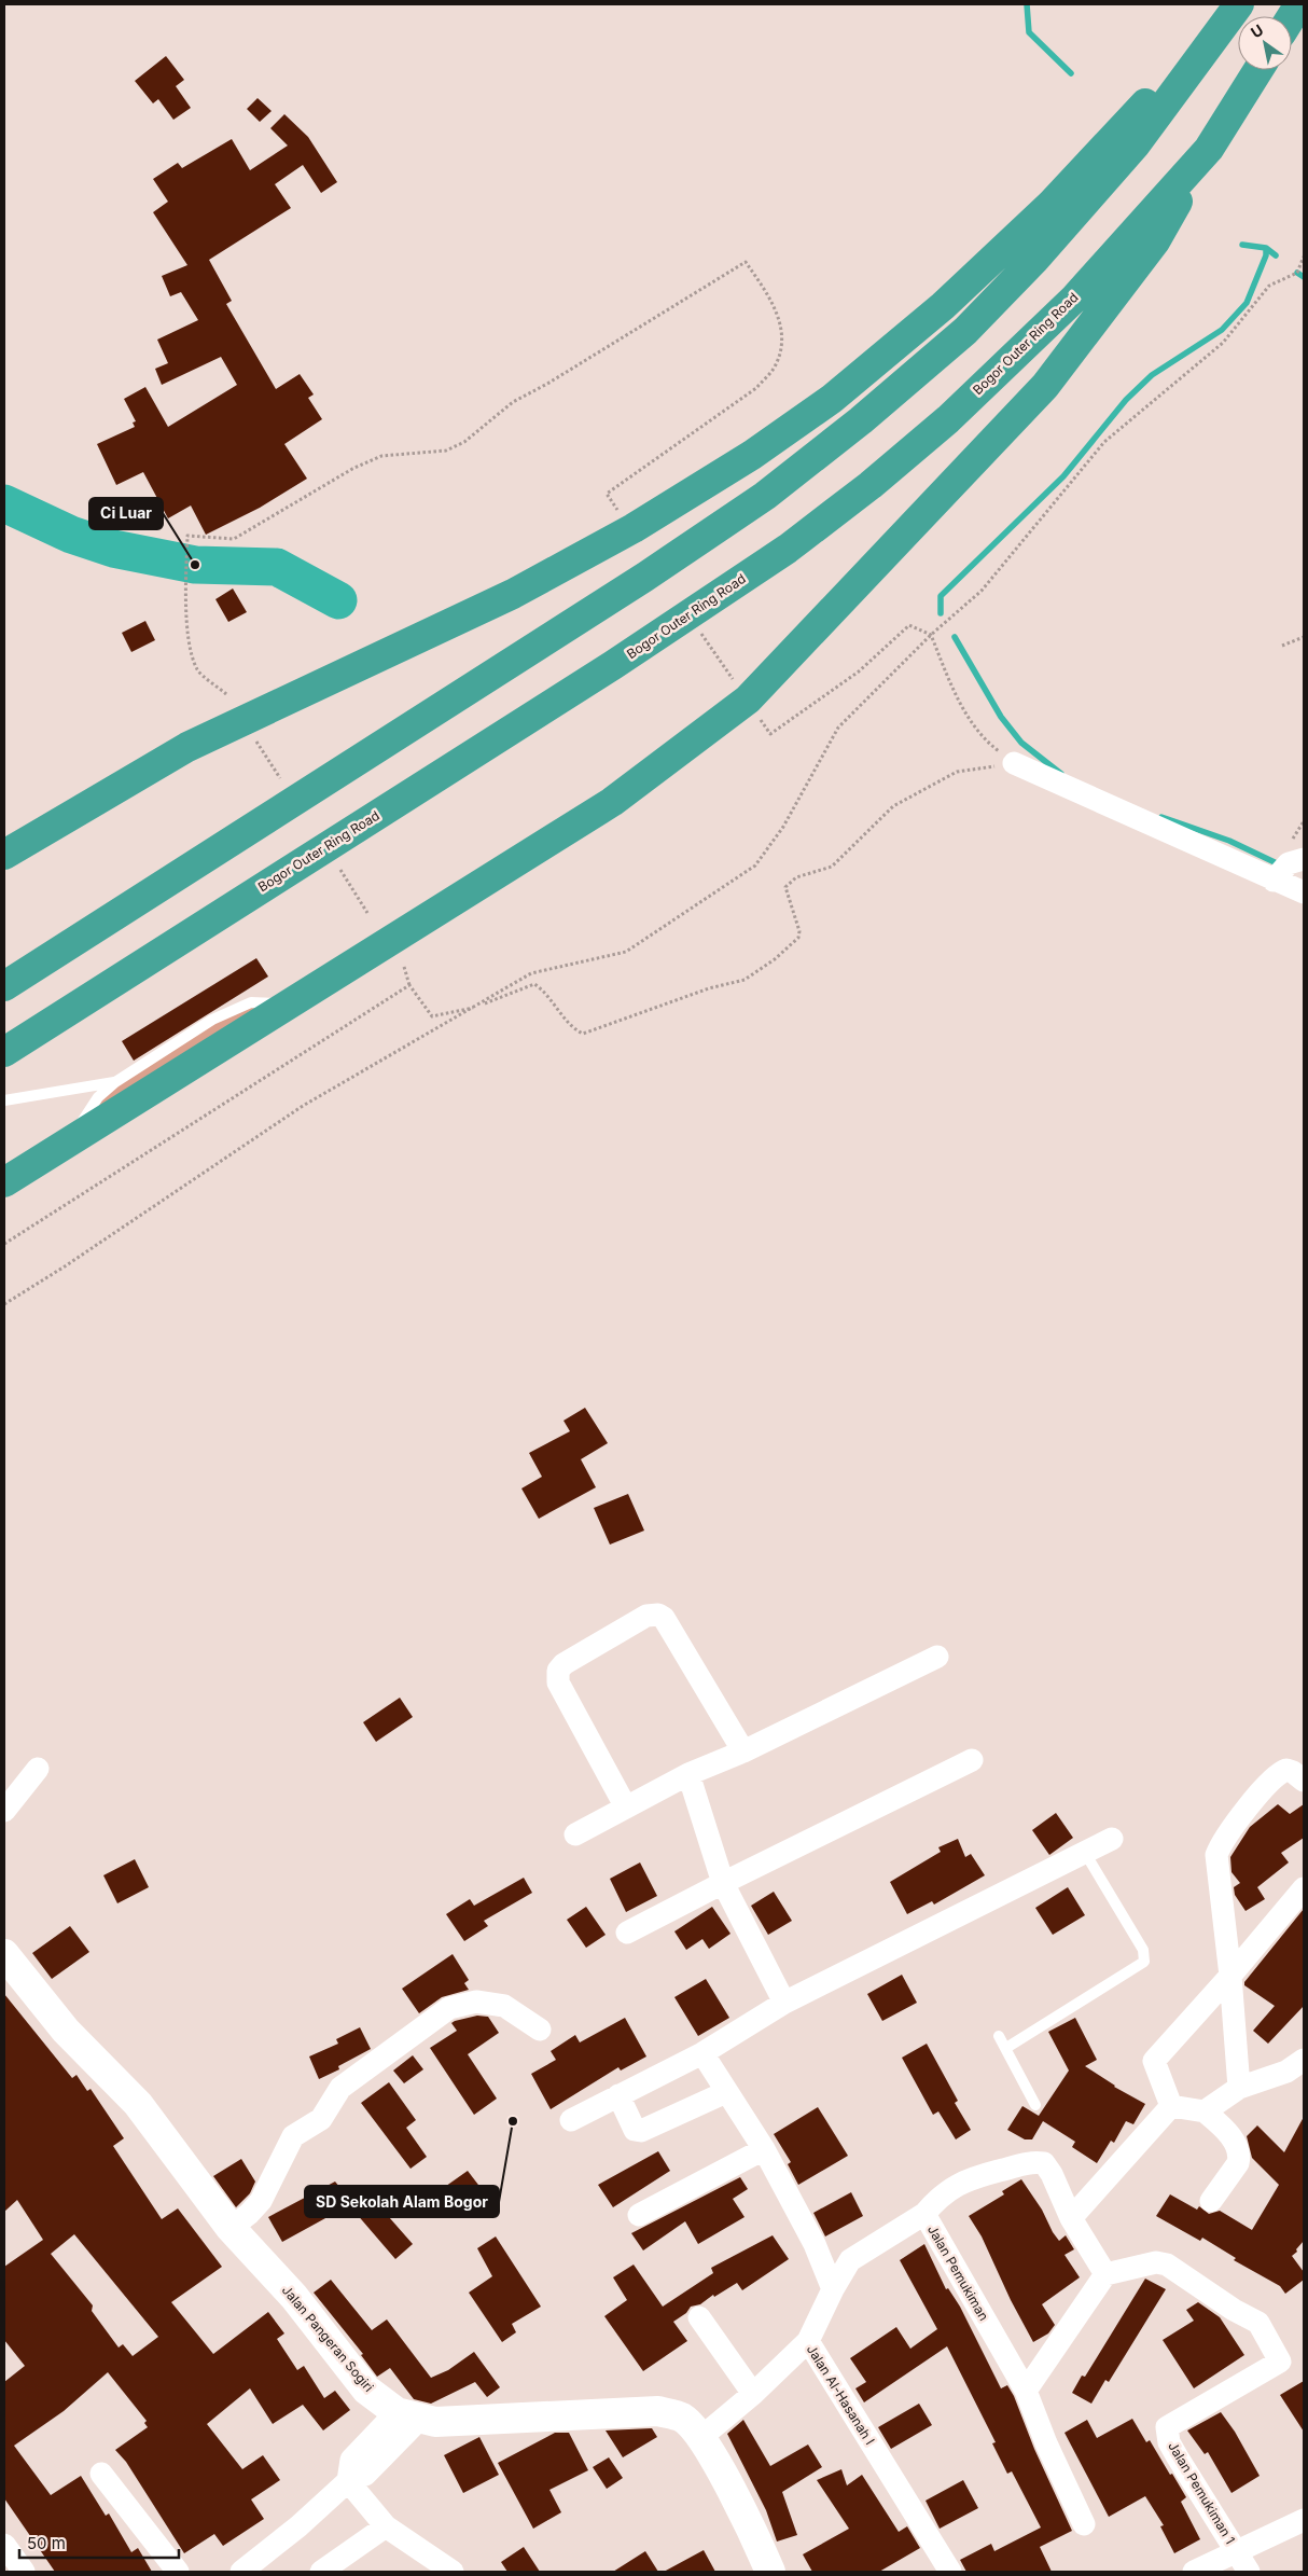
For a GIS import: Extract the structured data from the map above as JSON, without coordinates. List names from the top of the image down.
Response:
{
  "streets": {
    "highway": ["Bogor Outer Ring Road"],
    "street": [
      "Jalan Pemukiman",
      "Jalan Pangeran Sogiri",
      "Jalan Al-Hasanah I",
      "Jalan Pemukiman 1"
    ]
  },
  "crossings": [
    ["Jalan Pemukiman", "Jalan Pemukiman 1"],
    ["Jalan Pangeran Sogiri", "Jalan Al-Hasanah I"]
  ],
  "places": ["Ci Luar", "SD Sekolah Alam Bogor"],
  "scale_bar": "50 m",
  "north": "top left"
}
